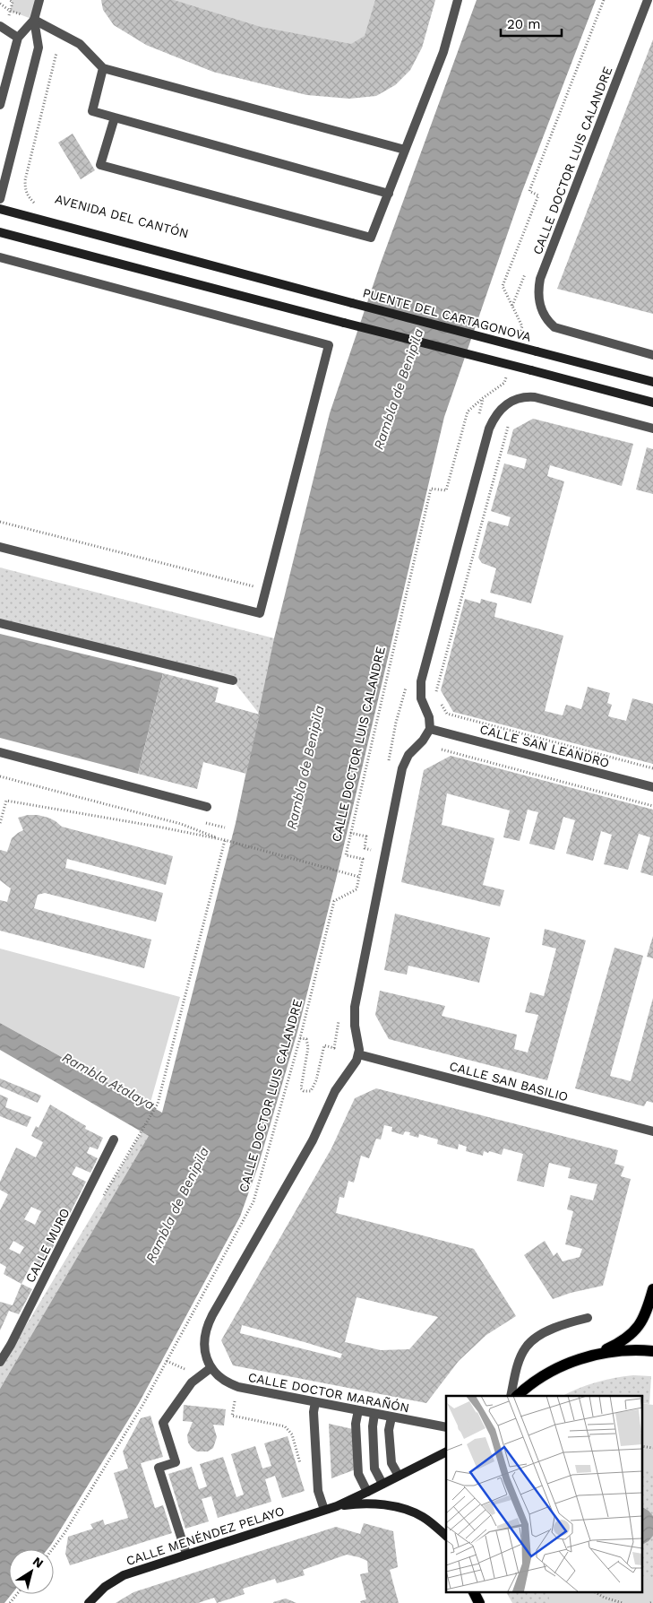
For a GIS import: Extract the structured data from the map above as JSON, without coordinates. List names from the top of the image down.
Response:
{
  "streets": {
    "main road": ["AVENIDA DEL CANTÓN", "PUENTE DEL CARTAGONOVA", "CALLE MENÉNDEZ PELAYO"],
    "street": [
      "CALLE DOCTOR LUIS CALANDRE",
      "CALLE SAN LEANDRO",
      "CALLE SAN BASILIO",
      "CALLE MURO",
      "CALLE DOCTOR MARAÑÓN"
    ]
  },
  "crossings": [
    ["AVENIDA DEL CANTÓN", "PUENTE DEL CARTAGONOVA"]
  ],
  "water": ["Rambla de Benipila", "Rambla Atalaya"],
  "scale_bar": "20 m",
  "north": "top right"
}
